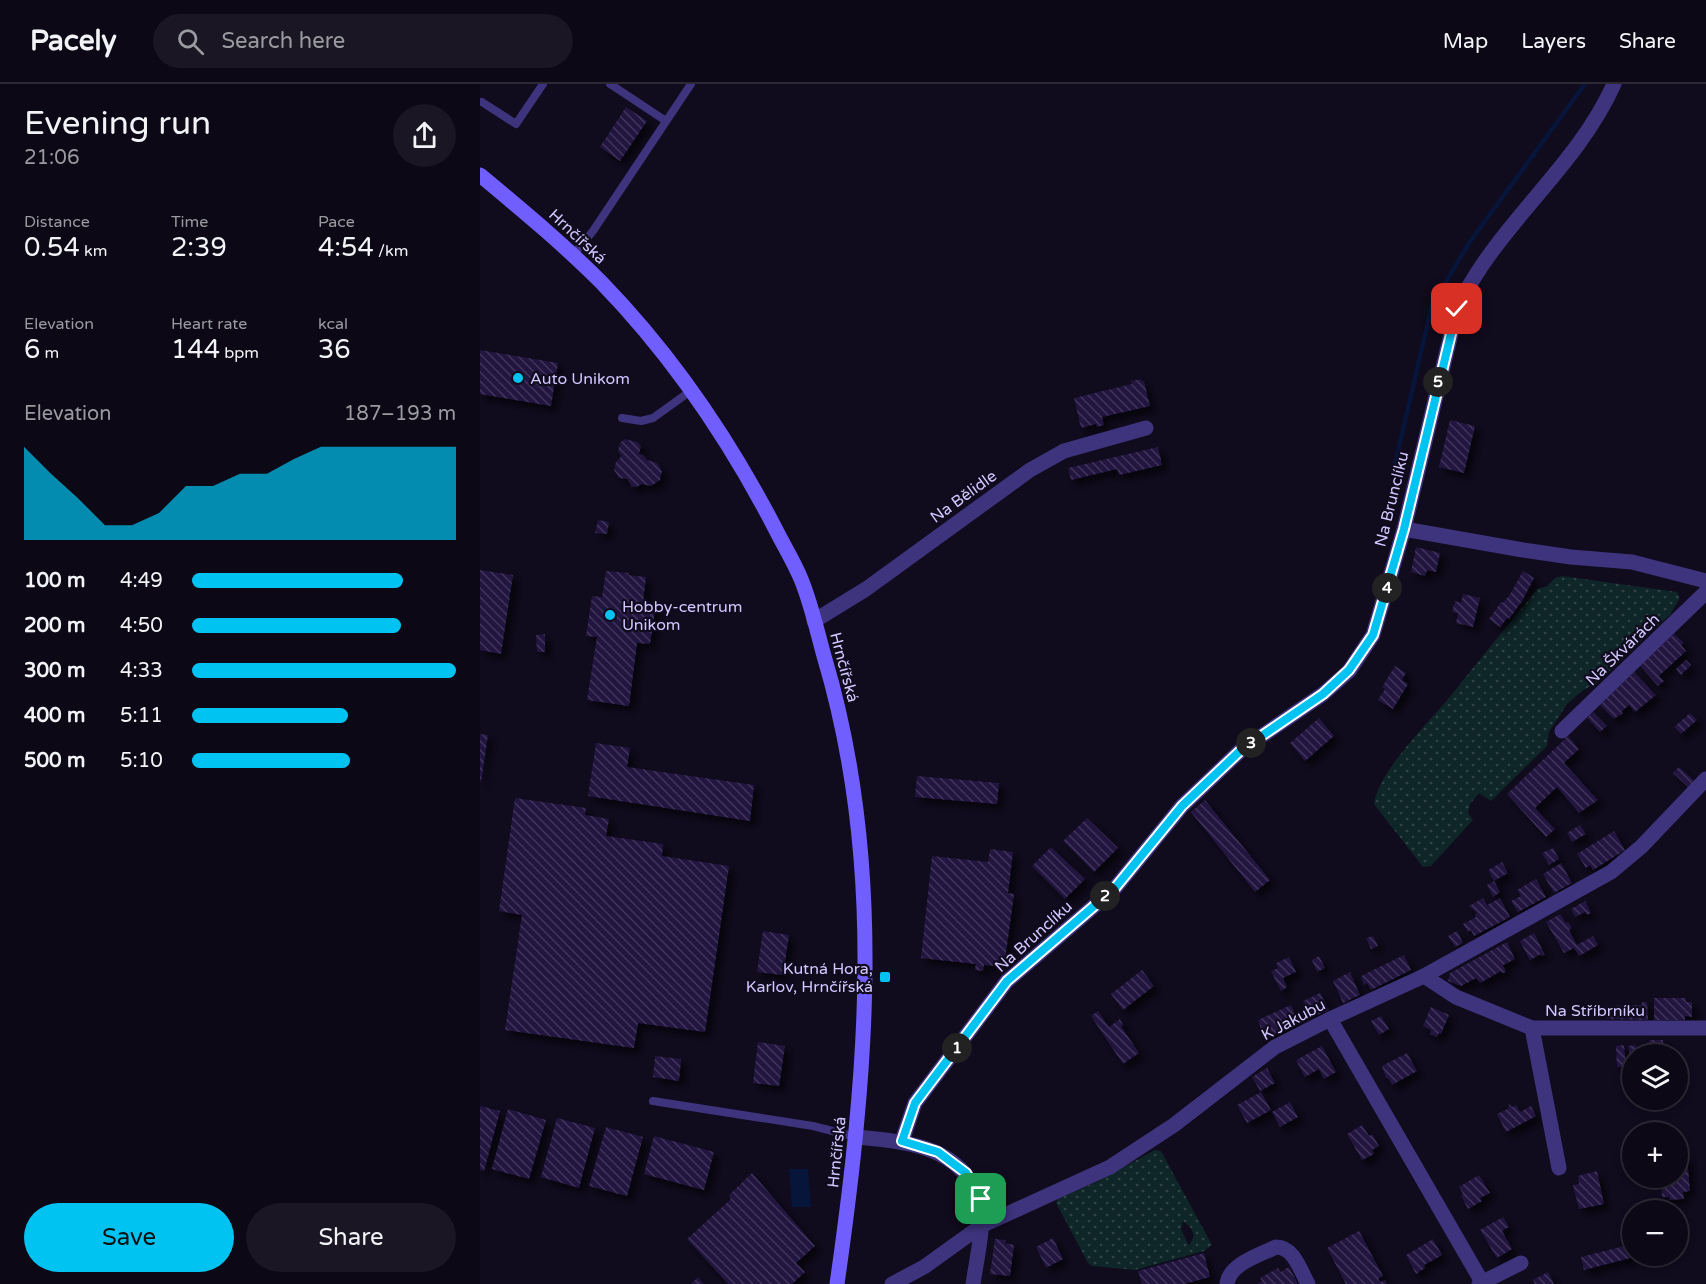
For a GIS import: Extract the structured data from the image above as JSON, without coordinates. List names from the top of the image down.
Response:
{
  "streets": {
    "main road": ["Hrnčířská"],
    "street": [
      "Na Bělidle",
      "Na Brunclíku",
      "Na Škvárách",
      "Na Stříbrníku",
      "K Jakubu"
    ]
  },
  "crossings": [
    ["Hrnčířská", "Na Bělidle"],
    ["Na Stříbrníku", "K Jakubu"]
  ],
  "places": {
    "other": ["Auto Unikom", "Hobby-centrum Unikom"],
    "transit": ["Kutná Hora, Karlov, Hrnčířská"]
  },
  "page": {
    "header": "Pacely",
    "search": "Search here",
    "nav": ["Map", "Layers", "Share"],
    "heading": ["Evening run", "21:06"],
    "stats": [
      ["Distance", "0.54 km"],
      ["Time", "2:39"],
      ["Pace", "4:54 /km"],
      ["Elevation", "6 m"],
      ["Heart rate", "144 bpm"],
      ["kcal", "36"]
    ],
    "pins": [
      "5",
      "4",
      "3",
      "2",
      "1"
    ],
    "chart": ["Elevation", "187–193 m"],
    "list": [
      {
        "name": "100 m",
        "note": "4:49"
      },
      {
        "name": "200 m",
        "note": "4:50"
      },
      {
        "name": "300 m",
        "note": "4:33"
      },
      {
        "name": "400 m",
        "note": "5:11"
      },
      {
        "name": "500 m",
        "note": "5:10"
      }
    ],
    "map_buttons": ["+", "−"],
    "buttons": ["Save", "Share"]
  }
}
